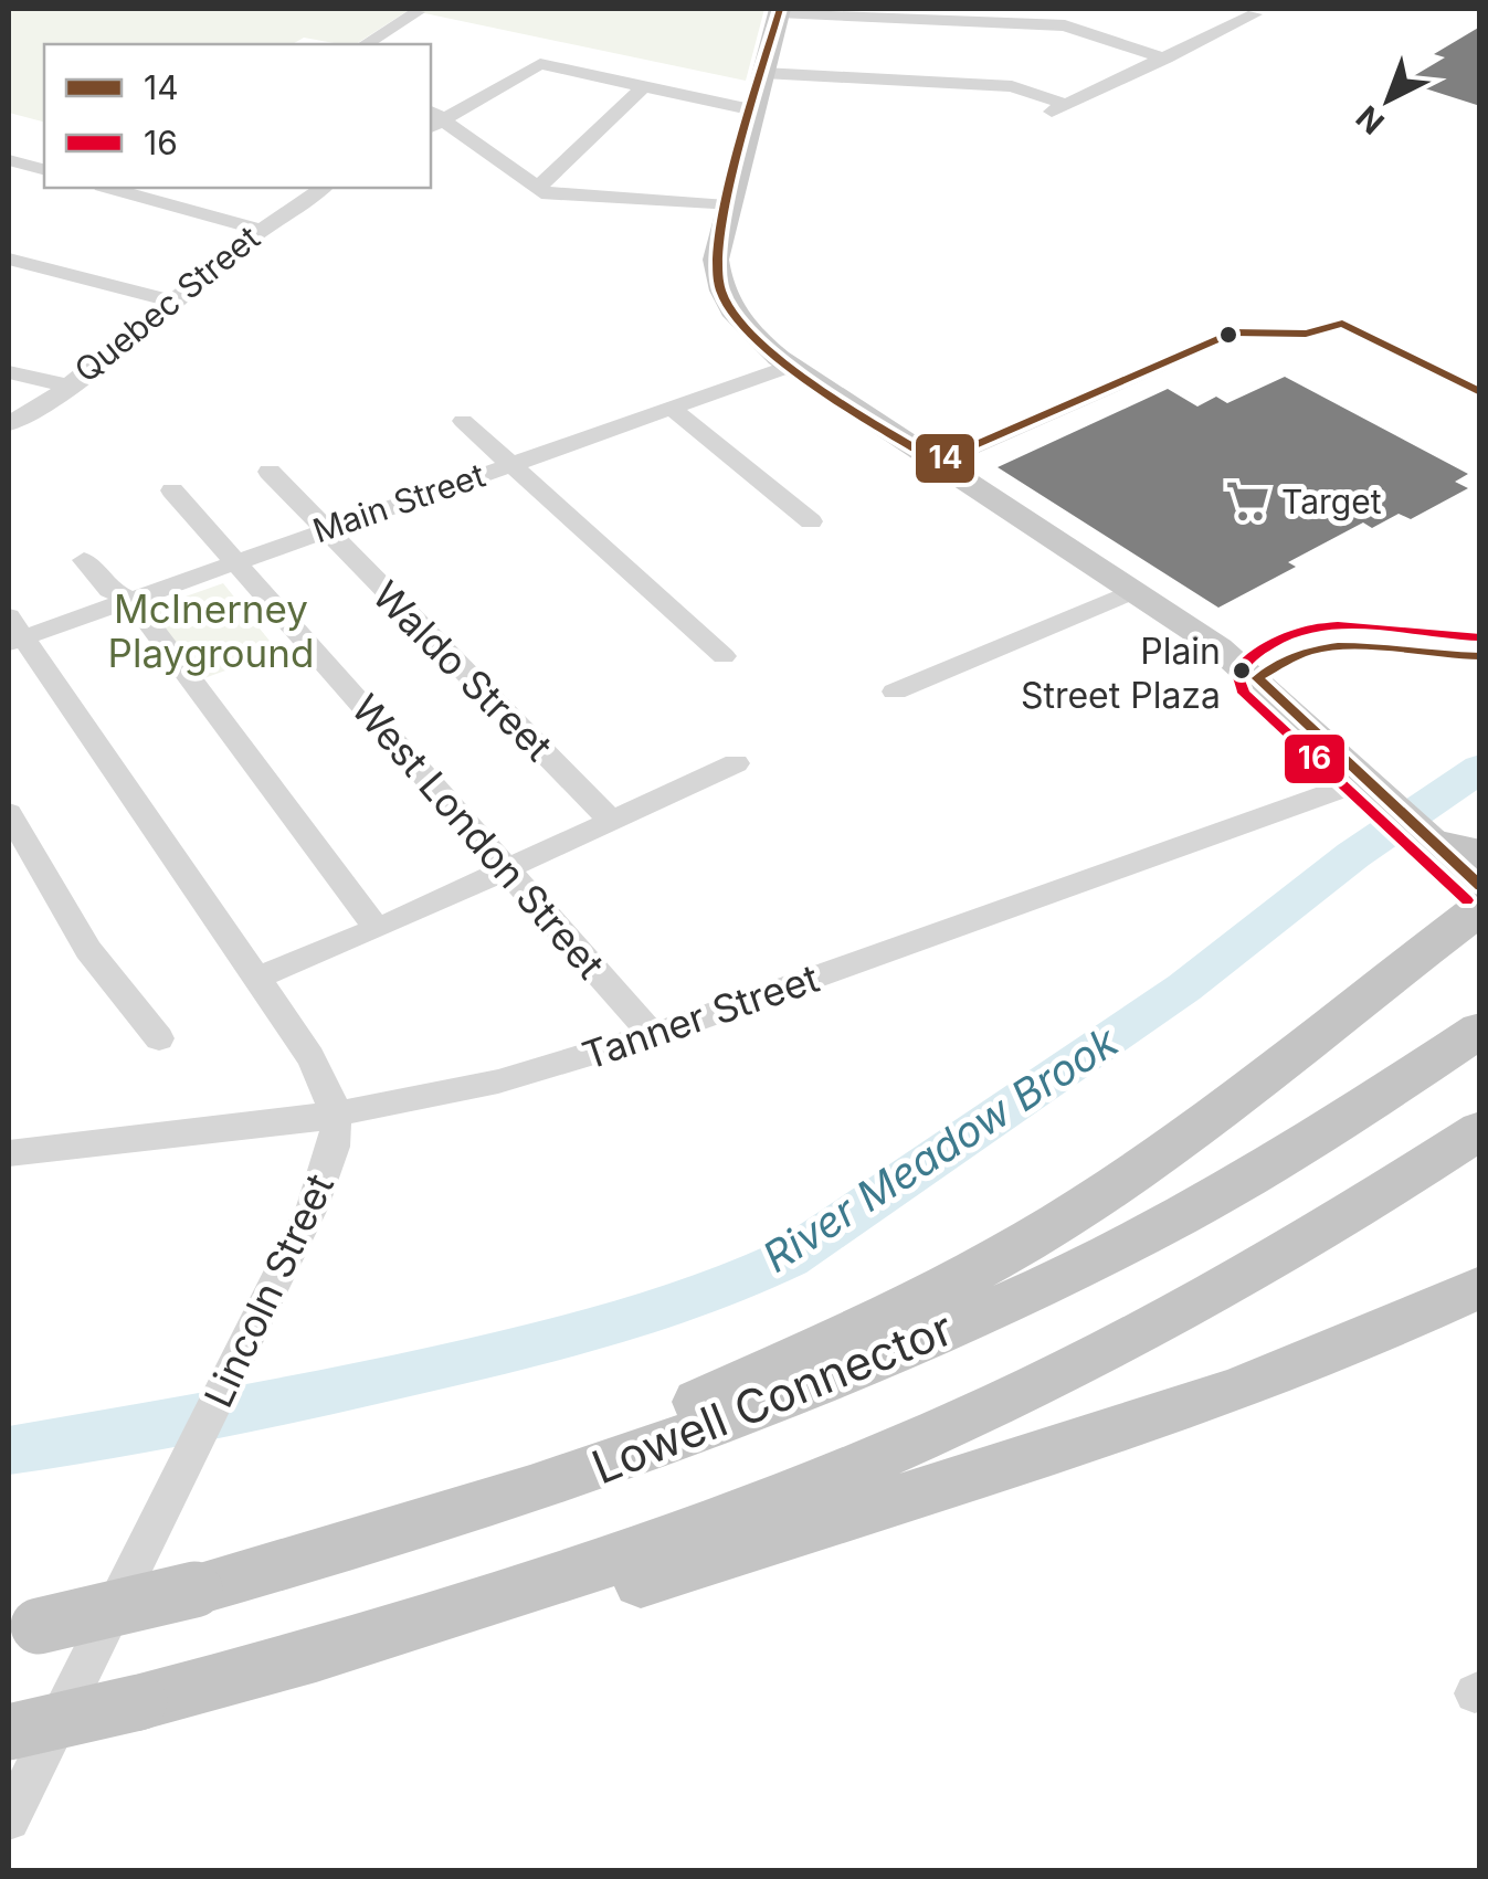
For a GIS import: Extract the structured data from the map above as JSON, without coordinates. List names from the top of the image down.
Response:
{
  "streets": {
    "highway": ["Lowell Connector"],
    "street": [
      "Quebec Street",
      "Main Street",
      "Waldo Street",
      "West London Street",
      "Tanner Street",
      "Lincoln Street"
    ]
  },
  "crossings": [
    ["Main Street", "Waldo Street"],
    ["Main Street", "West London Street"],
    ["West London Street", "Tanner Street"],
    ["Tanner Street", "Lincoln Street"]
  ],
  "water": ["River Meadow Brook"],
  "parks": ["McInerney Playground"],
  "places": {
    "supermarket": ["Target"],
    "other": ["Plain Street Plaza"]
  },
  "lines": ["transit line 14", "transit line 16"],
  "legend": ["14", "16"],
  "north": "bottom left"
}
